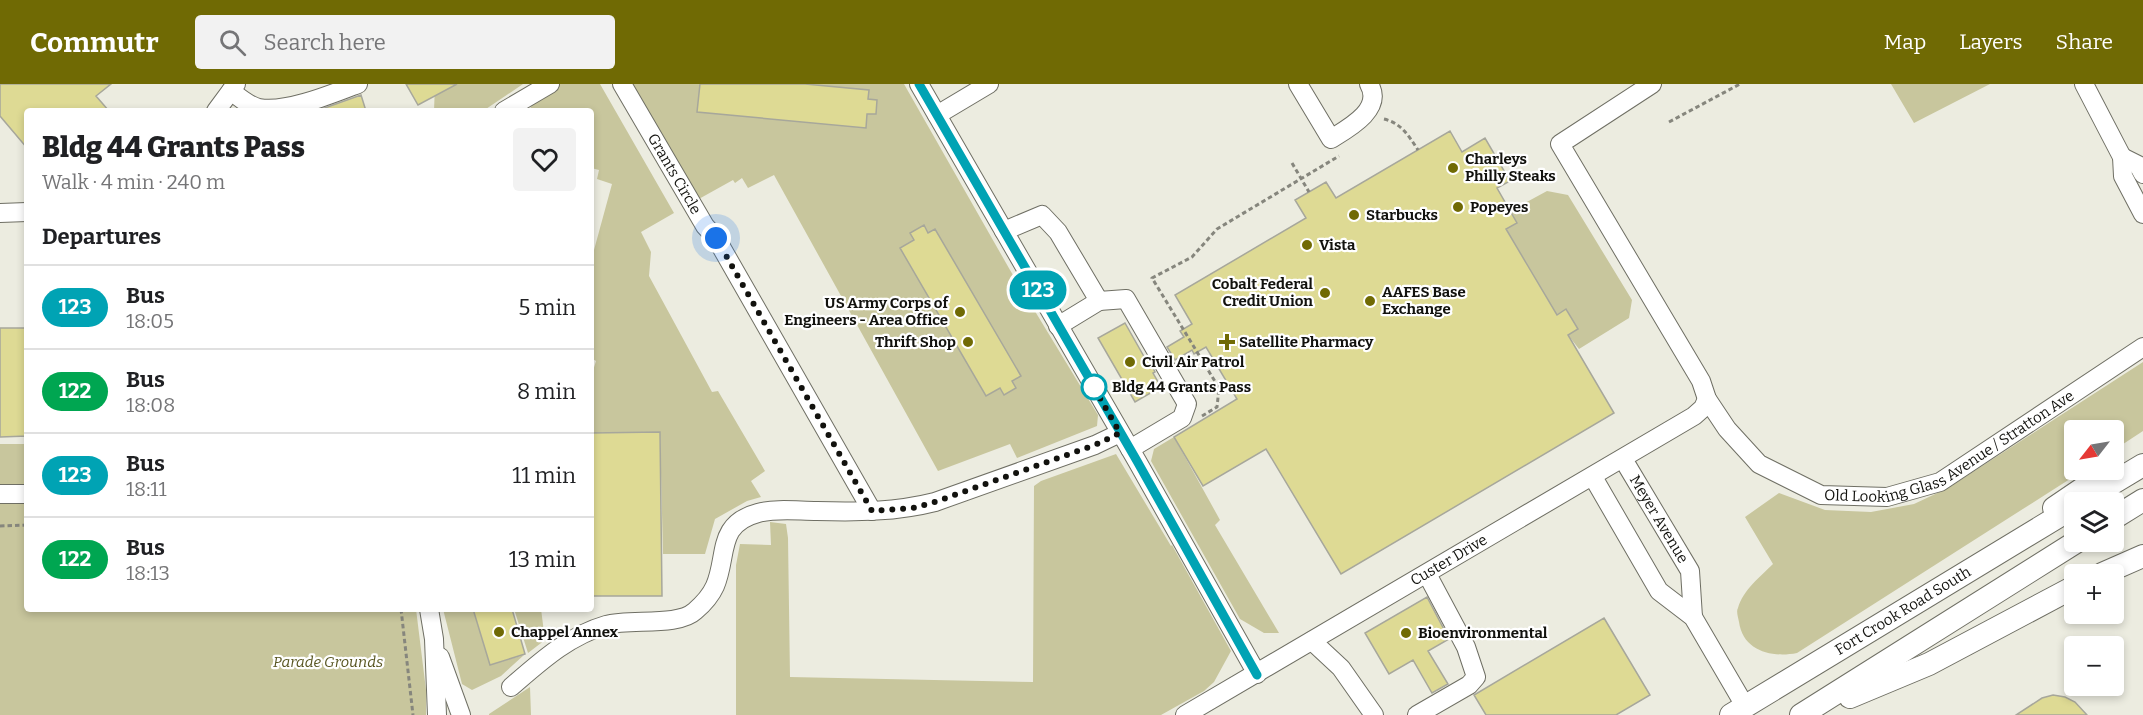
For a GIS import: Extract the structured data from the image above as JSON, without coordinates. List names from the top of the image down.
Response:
{
  "streets": {
    "main road": ["Fort Crook Road South"],
    "street": [
      "Grants Circle",
      "Old Looking Glass Avenue / Stratton Ave",
      "Meyer Avenue",
      "Custer Drive"
    ]
  },
  "crossings": [
    ["Old Looking Glass Avenue / Stratton Ave", "Custer Drive"],
    ["Meyer Avenue", "Custer Drive"],
    ["Meyer Avenue", "Fort Crook Road South"]
  ],
  "parks": ["Parade Grounds"],
  "places": {
    "other": [
      "Charleys Philly Steaks",
      "Popeyes",
      "Starbucks",
      "Vista",
      "Cobalt Federal Credit Union",
      "AAFES Base Exchange",
      "US Army Corps of Engineers - Area Office",
      "Thrift Shop",
      "Civil Air Patrol",
      "Bldg 44 Grants Pass",
      "Chappel Annex",
      "Bioenvironmental"
    ],
    "health": ["Satellite Pharmacy"]
  },
  "lines": ["bus line 123"],
  "north": "bottom left",
  "page": {
    "header": "Commutr",
    "search": "Search here",
    "nav": ["Map", "Layers", "Share"],
    "on_map": "123",
    "heading": [
      ["Bldg 44 Grants Pass", "Walk · 4 min · 240 m"],
      "Departures"
    ],
    "list": [
      {
        "mark": "123",
        "name": "Bus",
        "note": "18:05",
        "value": "5 min"
      },
      {
        "mark": "122",
        "name": "Bus",
        "note": "18:08",
        "value": "8 min"
      },
      {
        "mark": "123",
        "name": "Bus",
        "note": "18:11",
        "value": "11 min"
      },
      {
        "mark": "122",
        "name": "Bus",
        "note": "18:13",
        "value": "13 min"
      }
    ],
    "map_buttons": ["+", "−"]
  }
}
